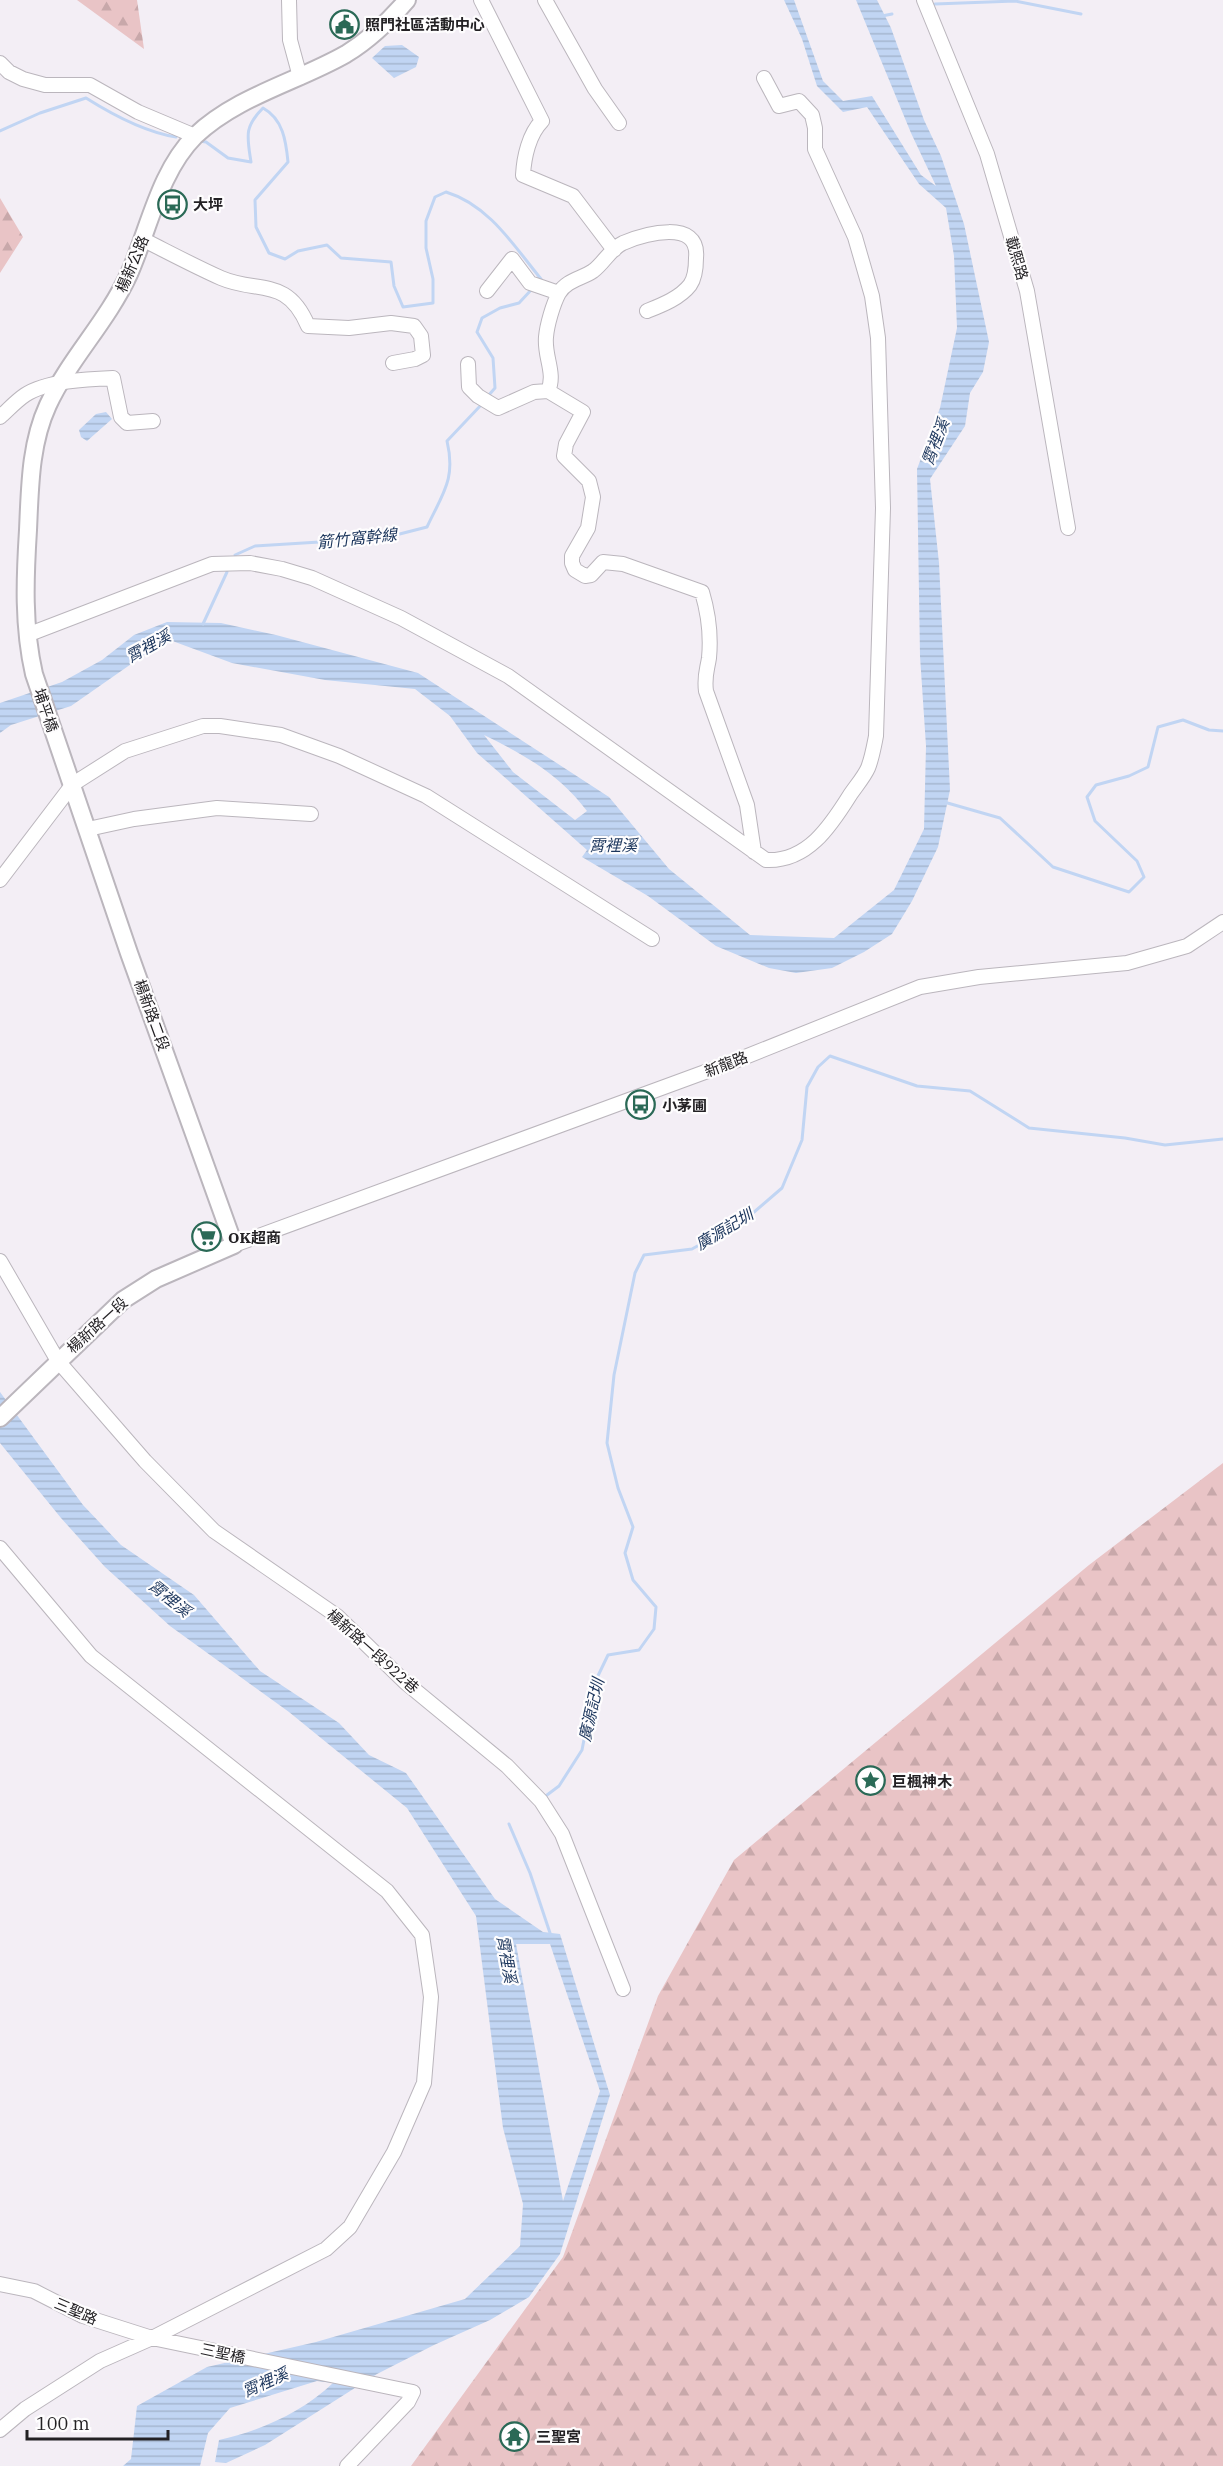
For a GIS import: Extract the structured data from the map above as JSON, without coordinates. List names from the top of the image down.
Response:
{
  "streets": {
    "main road": [
      "楊新公路",
      "埔平橋",
      "楊新路二段",
      "楊新路一段"
    ],
    "street": [
      "載熙路",
      "新龍路",
      "楊新路一段922巷",
      "三聖路",
      "三聖橋"
    ]
  },
  "crossings": [
    ["楊新公路", "埔平橋"],
    ["埔平橋", "楊新路二段"],
    ["楊新路二段", "新龍路"],
    ["楊新路二段", "楊新路一段"],
    ["新龍路", "楊新路一段"],
    ["楊新路一段", "楊新路一段922巷"],
    ["三聖路", "三聖橋"]
  ],
  "water": ["霄裡溪", "箭竹窩幹線", "廣源記圳"],
  "places": {
    "public building": ["照門社區活動中心"],
    "bus stop": ["大坪", "小茅圃"],
    "supermarket": ["OK超商"],
    "place": ["巨楓神木"],
    "temple": ["三聖宮"]
  },
  "scale_bar": "100 m"
}
